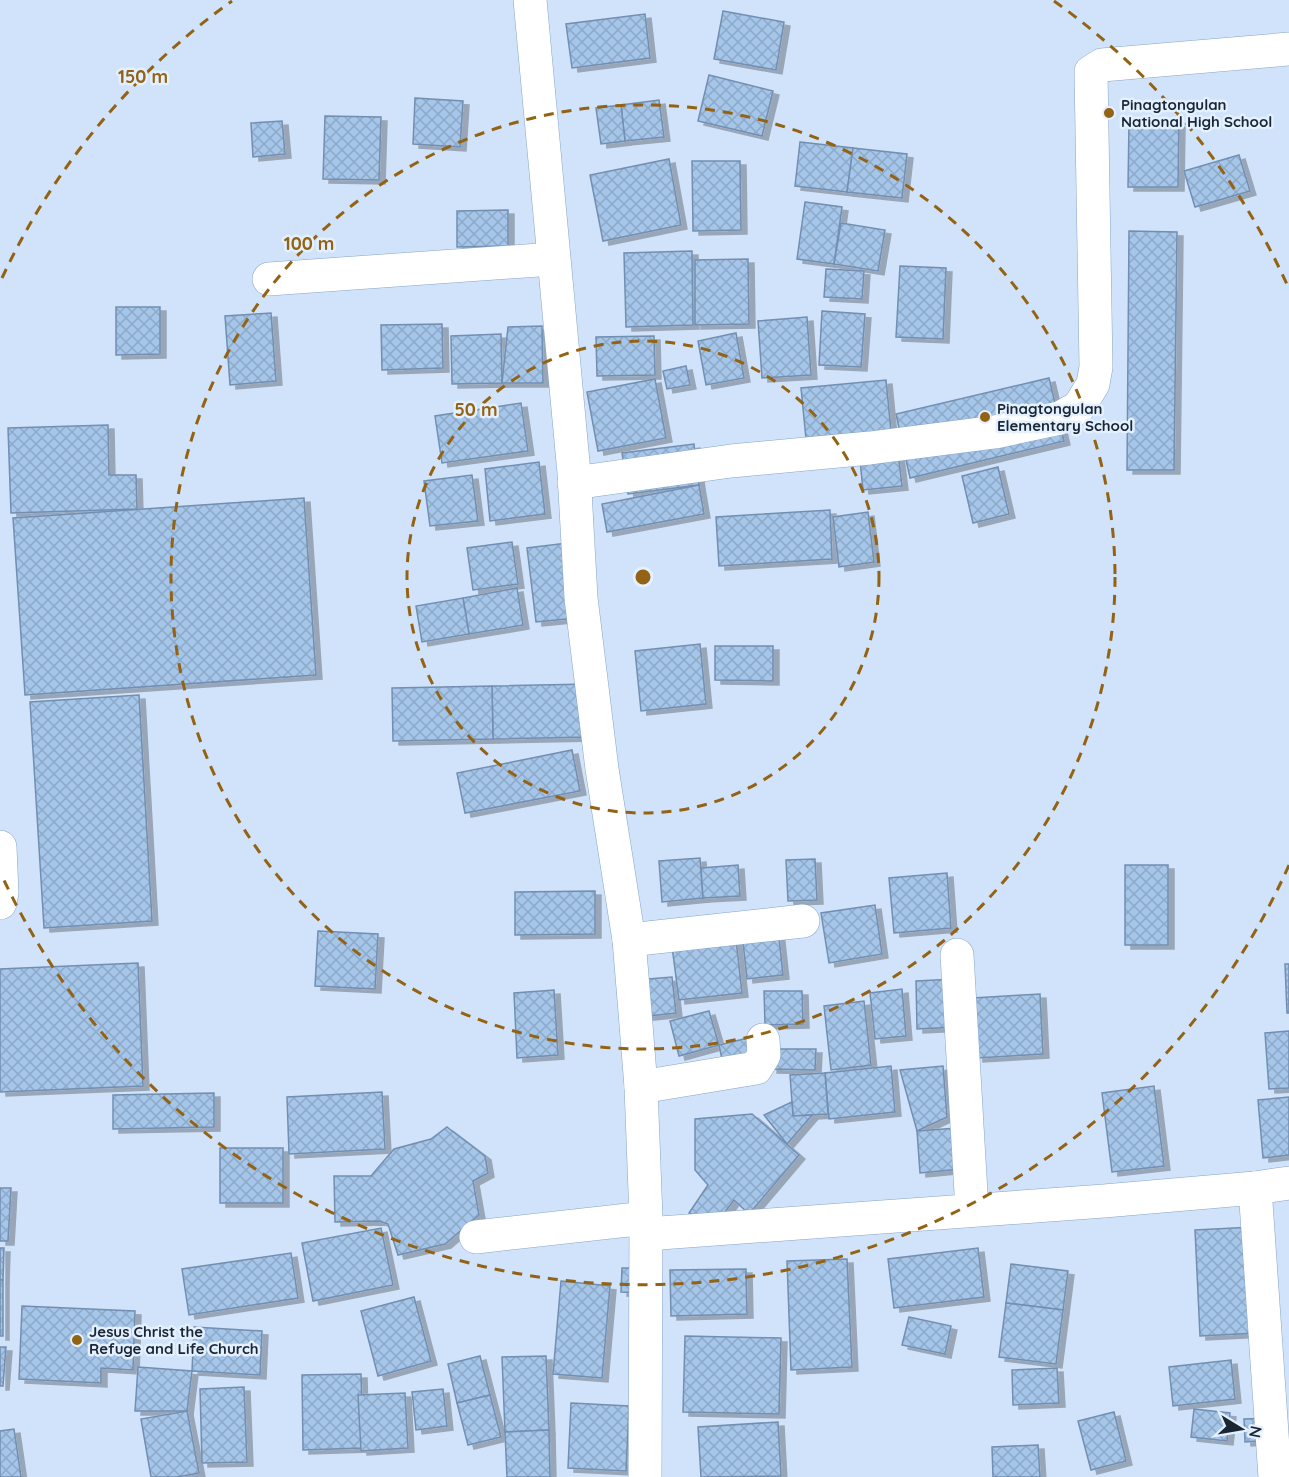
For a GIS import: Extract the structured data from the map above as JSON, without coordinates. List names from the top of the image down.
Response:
{
  "places": ["Pinagtongulan National High School", "Pinagtongulan Elementary School", "Jesus Christ the Refuge and Life Church"],
  "north": "right",
  "rings": ["150 m", "100 m", "50 m"]
}
